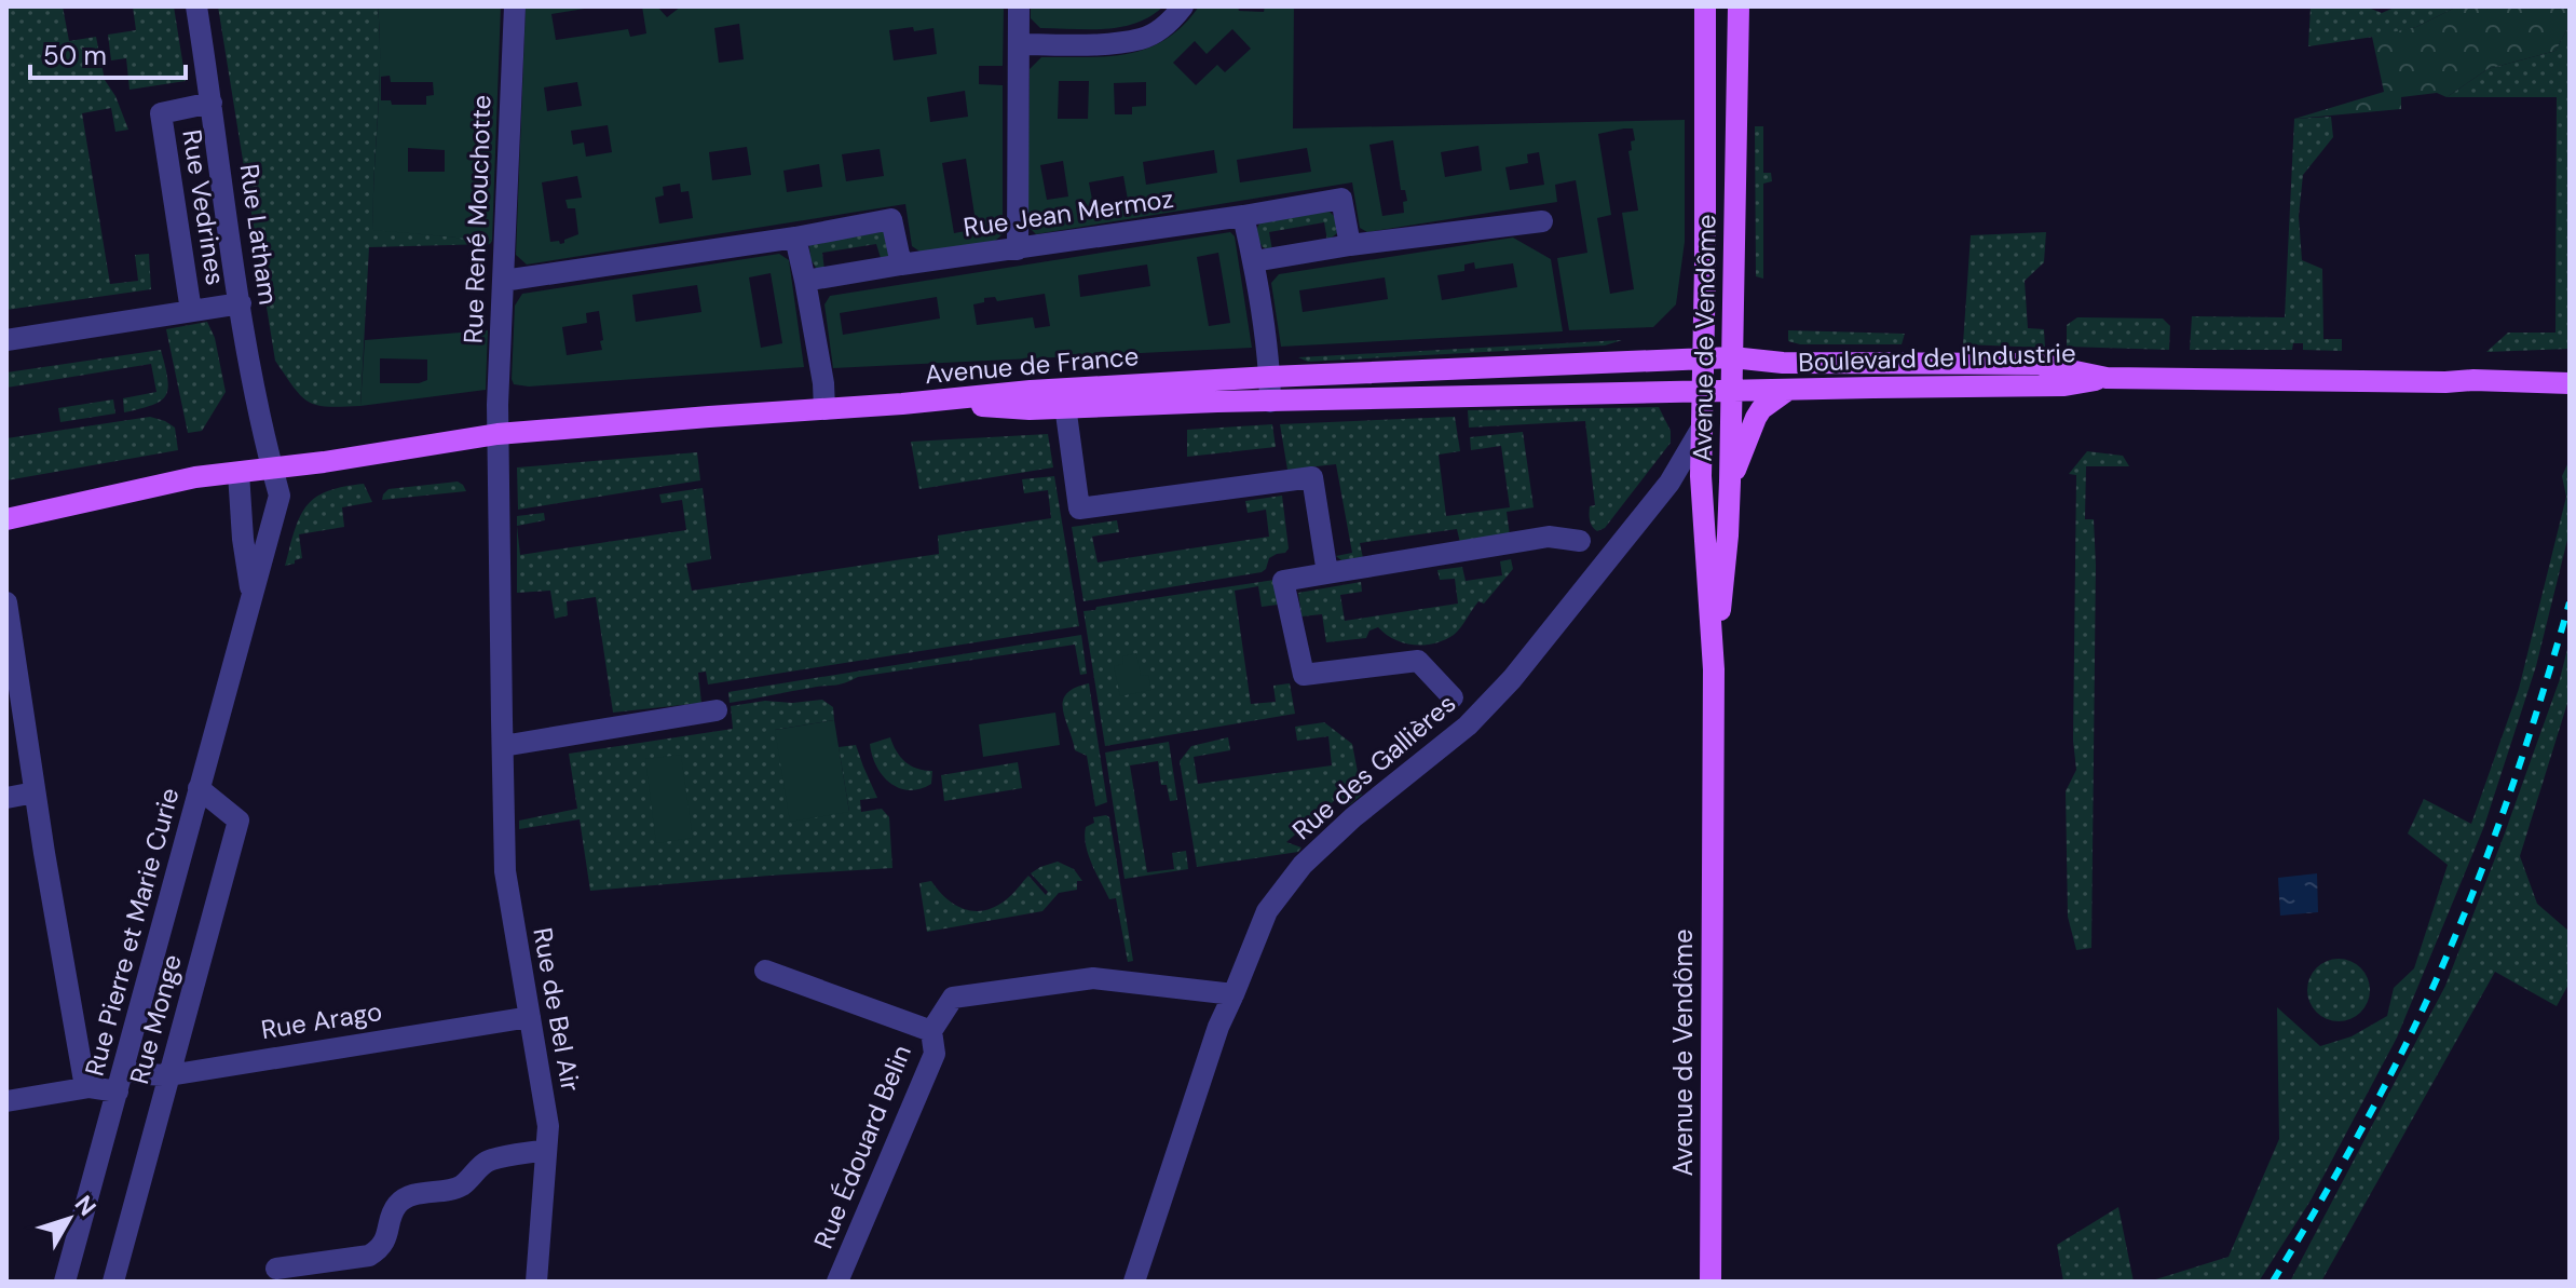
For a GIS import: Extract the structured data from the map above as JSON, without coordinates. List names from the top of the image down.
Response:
{
  "streets": {
    "main road": ["Avenue de Vendôme", "Boulevard de l'Industrie", "Avenue de France"],
    "street": [
      "Rue Vedrines",
      "Rue Jean Mermoz",
      "Rue René Mouchotte",
      "Rue Latham",
      "Rue des Gallières",
      "Rue Pierre et Marie Curie",
      "Rue de Bel Air",
      "Rue Monge",
      "Rue Arago",
      "Rue Édouard Belin"
    ]
  },
  "crossings": [
    ["Rue Vedrines", "Rue Latham"],
    ["Rue René Mouchotte", "Avenue de France"],
    ["Rue René Mouchotte", "Rue de Bel Air"],
    ["Rue Latham", "Avenue de France"],
    ["Rue Latham", "Rue Pierre et Marie Curie"],
    ["Avenue de Vendôme", "Boulevard de l'Industrie"],
    ["Avenue de Vendôme", "Avenue de France"],
    ["Avenue de Vendôme", "Rue des Gallières"],
    ["Boulevard de l'Industrie", "Avenue de France"],
    ["Avenue de France", "Rue Pierre et Marie Curie"],
    ["Avenue de France", "Rue de Bel Air"],
    ["Rue des Gallières", "Rue Édouard Belin"],
    ["Rue Pierre et Marie Curie", "Rue Monge"],
    ["Rue Pierre et Marie Curie", "Rue Arago"],
    ["Rue de Bel Air", "Rue Arago"],
    ["Rue Monge", "Rue Arago"]
  ],
  "scale_bar": "50 m",
  "north": "top right"
}
